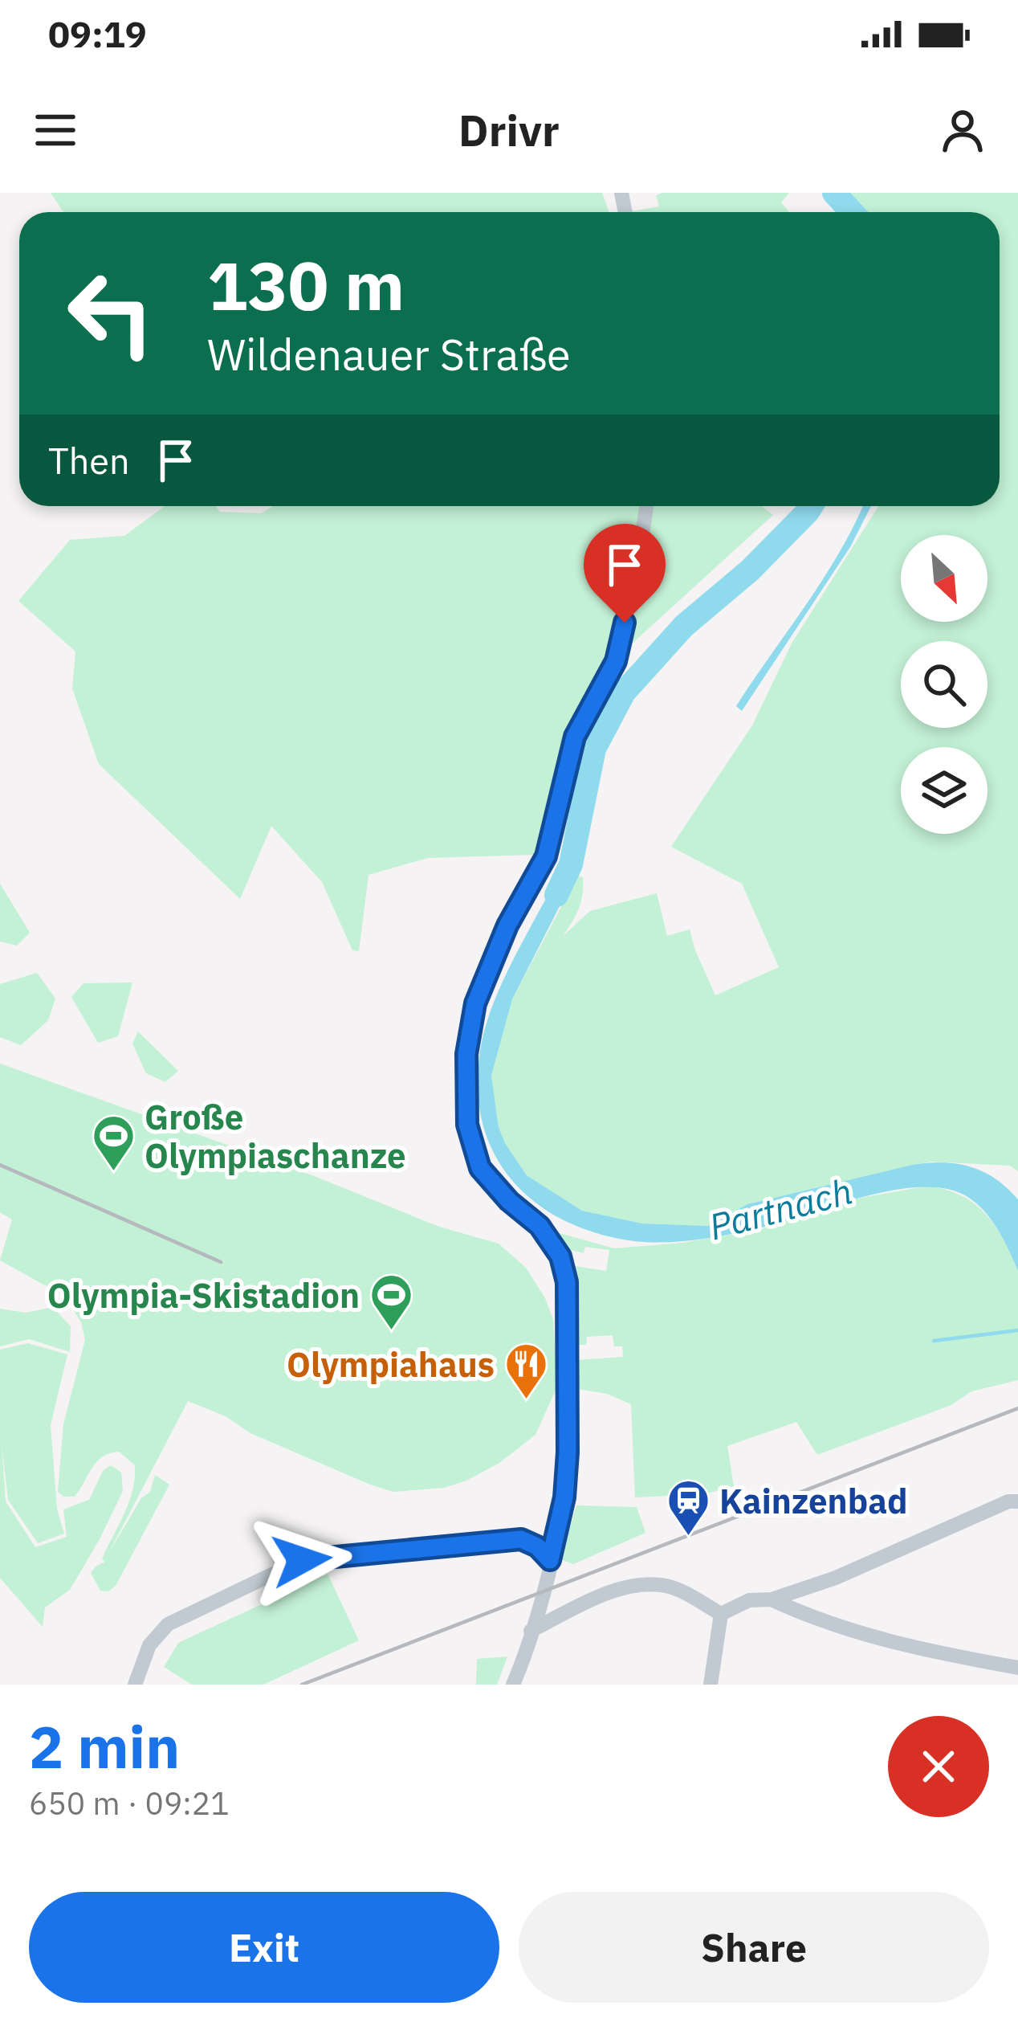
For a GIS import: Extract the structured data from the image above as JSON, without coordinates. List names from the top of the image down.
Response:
{
  "water": ["Partnach"],
  "places": {
    "sports": ["Große Olympiaschanze", "Olympia-Skistadion"],
    "restaurant": ["Olympiahaus"],
    "station": ["Kainzenbad"]
  },
  "north": "bottom right",
  "page": {
    "status": "09:19",
    "header": "Drivr",
    "turn": ["130 m", "Wildenauer Straße"],
    "then": "Then",
    "heading": ["2 min", "650 m · 09:21"],
    "buttons": ["Exit", "Share"]
  }
}
